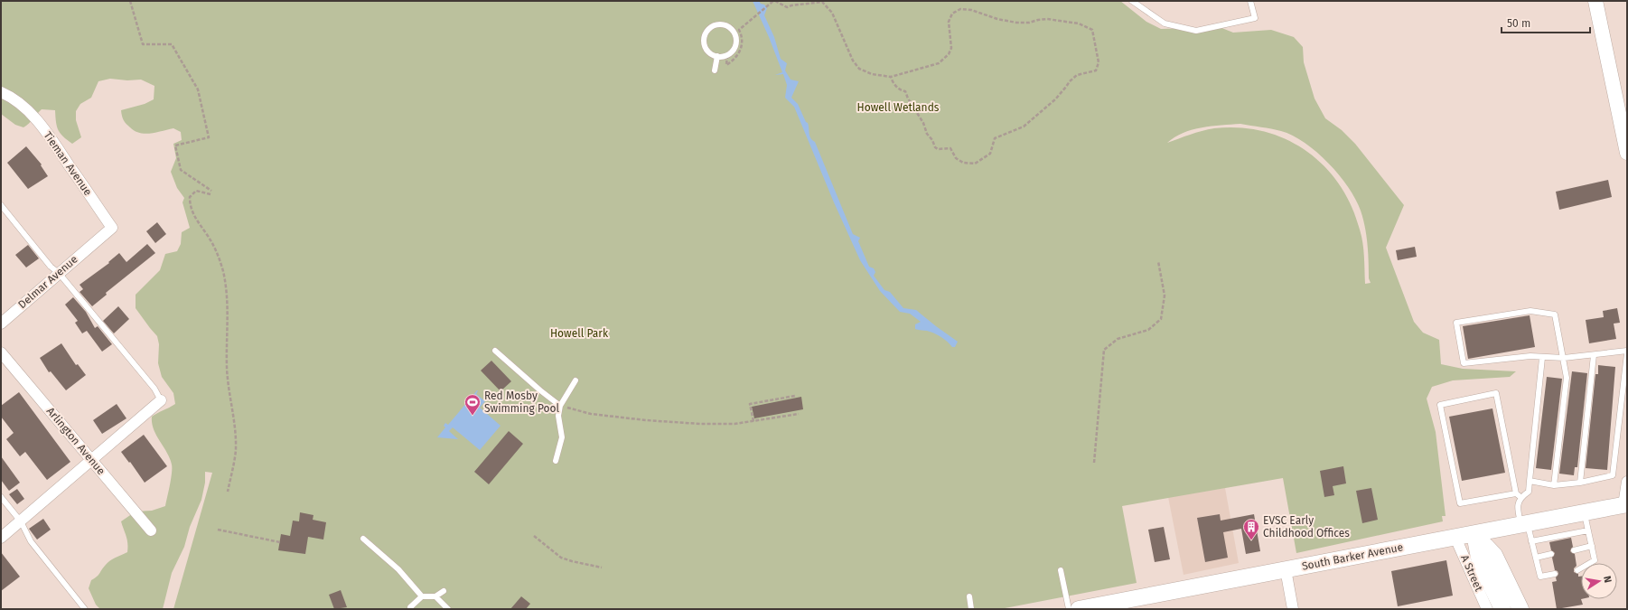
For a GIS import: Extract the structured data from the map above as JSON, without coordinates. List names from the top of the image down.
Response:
{
  "streets": {
    "main road": ["South Barker Avenue"],
    "street": [
      "Tieman Avenue",
      "Delmar Avenue",
      "Arlington Avenue",
      "A Street"
    ]
  },
  "crossings": [
    ["Tieman Avenue", "Delmar Avenue"],
    ["South Barker Avenue", "A Street"]
  ],
  "parks": ["Howell Wetlands", "Howell Park"],
  "places": {
    "sports": ["Red Mosby Swimming Pool"],
    "building": ["EVSC Early Childhood Offices"]
  },
  "scale_bar": "50 m",
  "north": "right"
}
